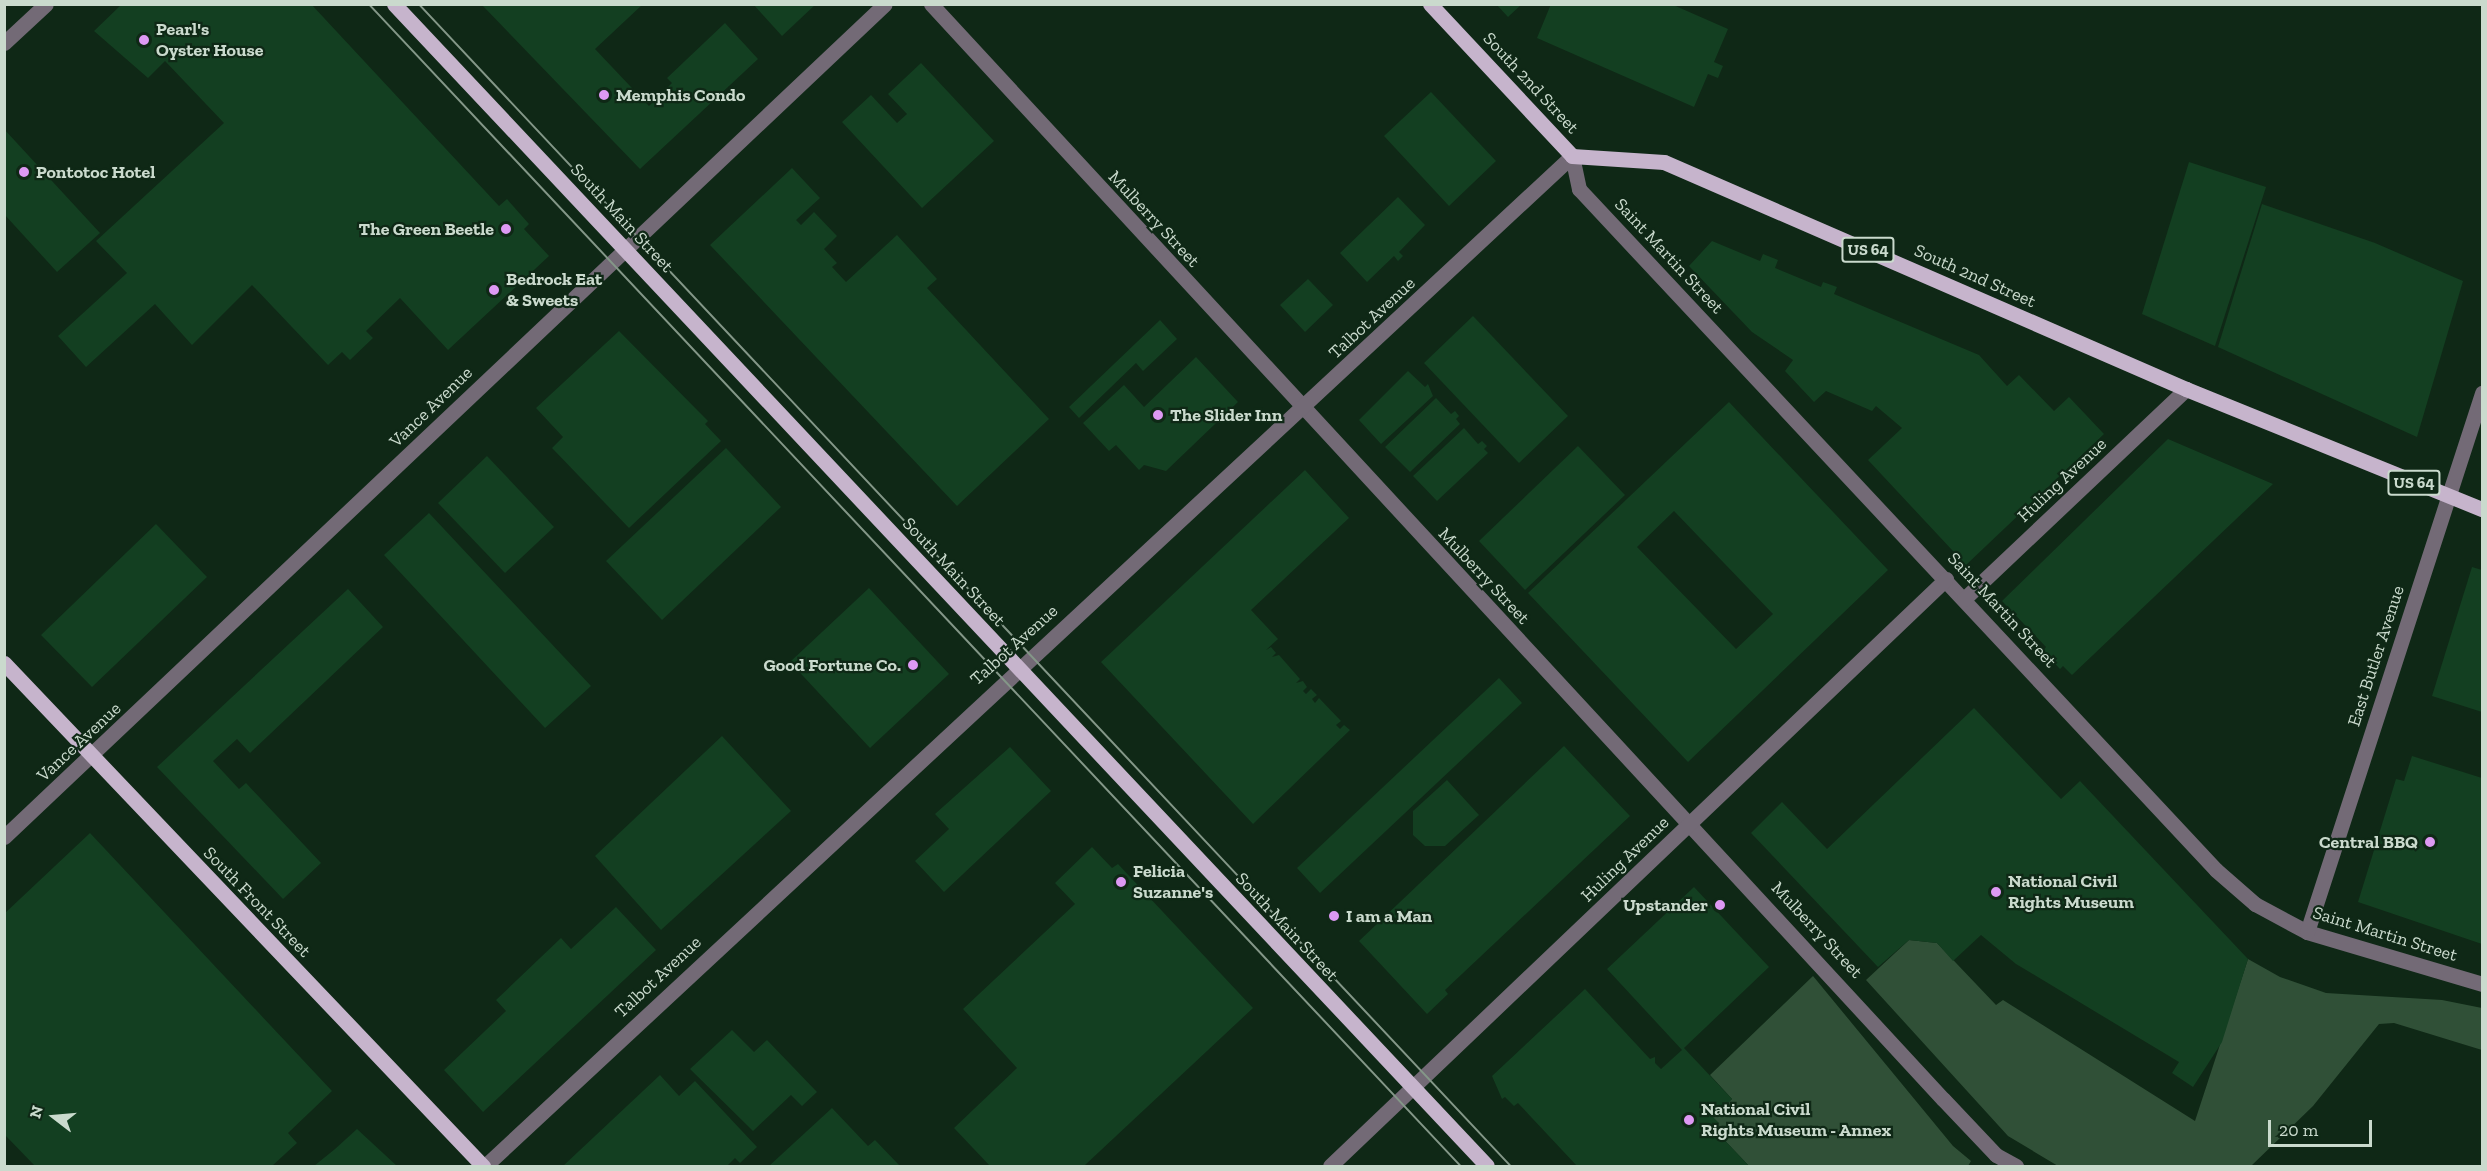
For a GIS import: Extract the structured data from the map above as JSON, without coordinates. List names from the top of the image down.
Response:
{
  "streets": {
    "main road": [
      "South 2nd Street",
      "South Main Street",
      "US 64",
      "South Front Street"
    ],
    "street": [
      "Mulberry Street",
      "Saint Martin Street",
      "Talbot Avenue",
      "Vance Avenue",
      "Huling Avenue",
      "East Butler Avenue"
    ]
  },
  "crossings": [
    ["South 2nd Street", "Saint Martin Street"],
    ["South 2nd Street", "Talbot Avenue"],
    ["South 2nd Street", "Huling Avenue"],
    ["South 2nd Street", "East Butler Avenue"],
    ["South Main Street", "Talbot Avenue"],
    ["South Main Street", "Vance Avenue"],
    ["South Main Street", "Huling Avenue"],
    ["Mulberry Street", "Talbot Avenue"],
    ["Mulberry Street", "Huling Avenue"],
    ["Saint Martin Street", "Talbot Avenue"],
    ["Saint Martin Street", "Huling Avenue"],
    ["Saint Martin Street", "East Butler Avenue"],
    ["Talbot Avenue", "South Front Street"],
    ["Vance Avenue", "South Front Street"]
  ],
  "places": [
    "Pearl's Oyster House",
    "Memphis Condo",
    "Pontotoc Hotel",
    "The Green Beetle",
    "Bedrock Eat & Sweets",
    "The Slider Inn",
    "Good Fortune Co.",
    "Central BBQ",
    "Felicia Suzanne's",
    "National Civil Rights Museum",
    "Upstander",
    "I am a Man",
    "National Civil Rights Museum - Annex"
  ],
  "scale_bar": "20 m",
  "north": "left"
}
